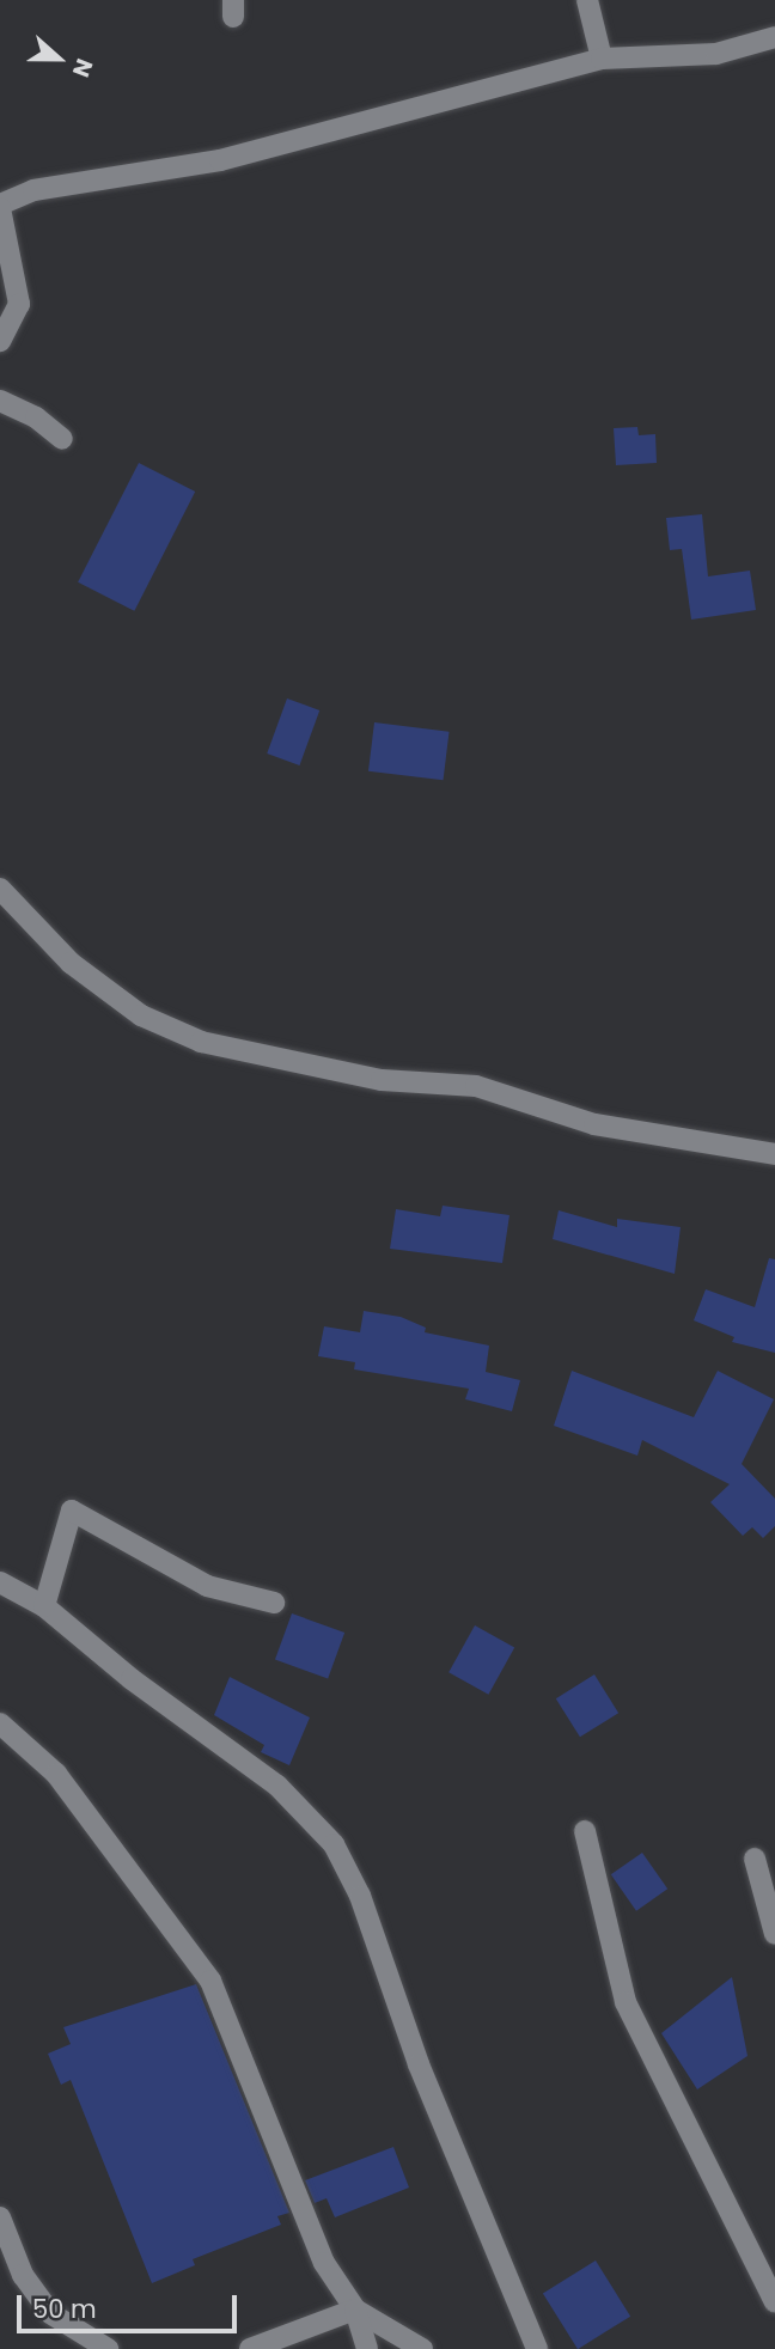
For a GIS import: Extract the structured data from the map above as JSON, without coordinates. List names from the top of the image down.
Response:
{
  "scale_bar": "50 m",
  "north": "right"
}
